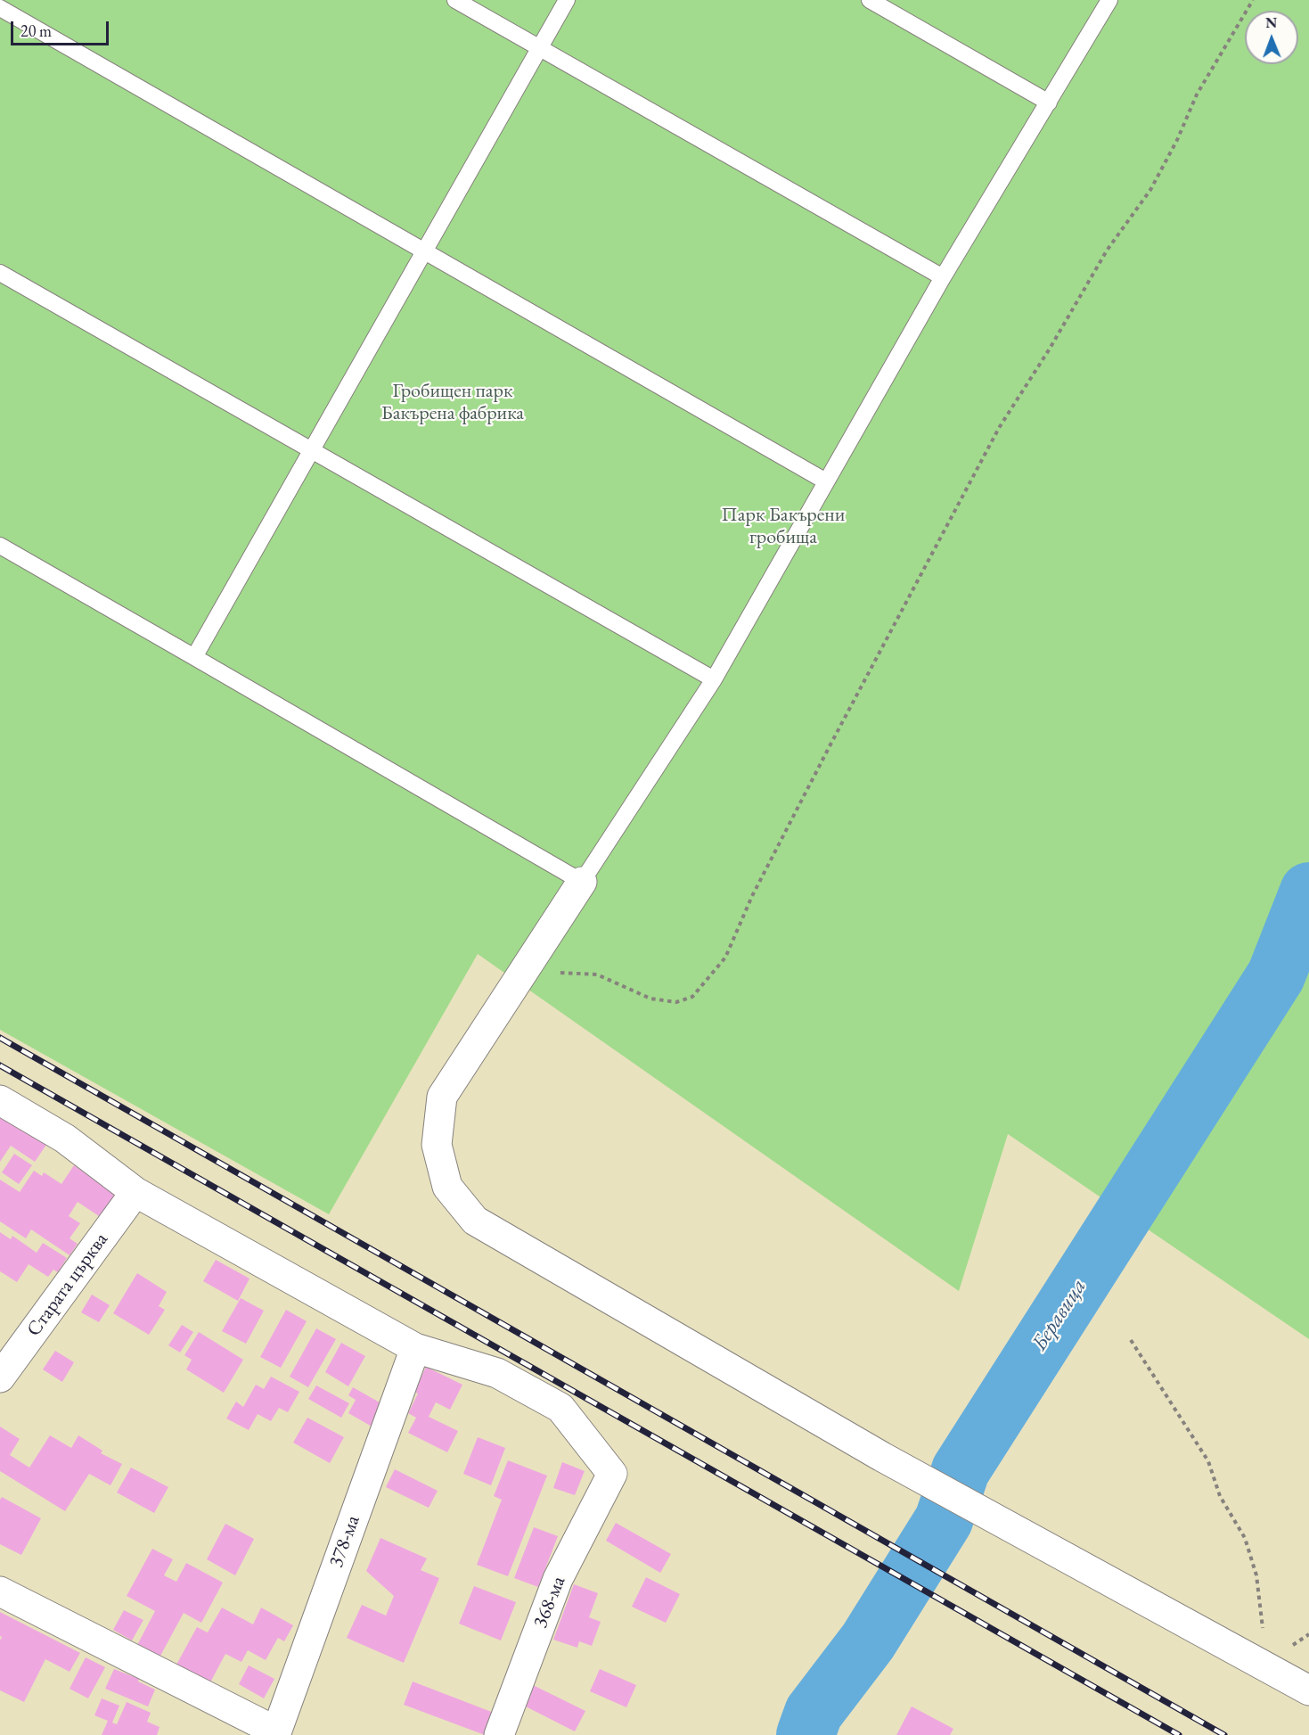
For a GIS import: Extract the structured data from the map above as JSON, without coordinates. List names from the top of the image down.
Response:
{
  "streets": {
    "street": ["Старата църква", "378-ма", "368-ма"]
  },
  "crossings": [
    ["378-ма", "368-ма"]
  ],
  "water": ["Беравица"],
  "parks": ["Гробищен парк Бакърена фабрика", "Парк Бакърени гробища"],
  "scale_bar": "20 m",
  "north": "top"
}
